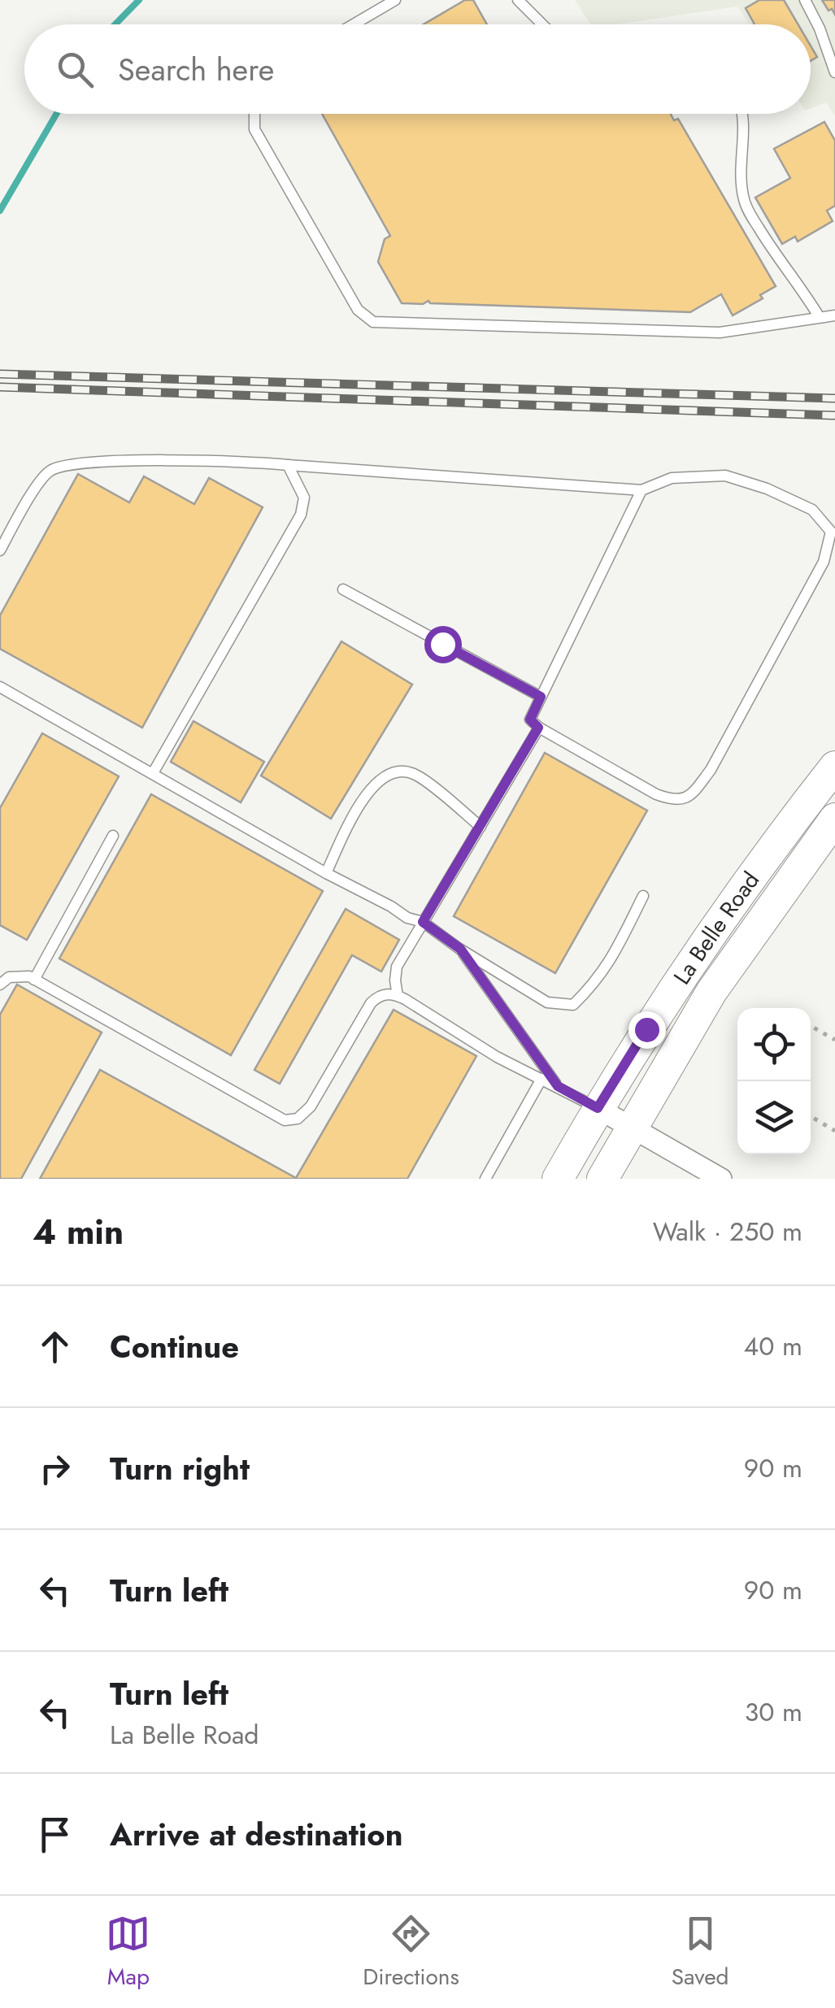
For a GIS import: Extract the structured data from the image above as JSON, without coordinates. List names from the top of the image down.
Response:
{
  "streets": {
    "main road": ["La Belle Road"]
  },
  "page": {
    "search": "Search here",
    "heading": ["4 min", "Walk · 250 m"],
    "list": [
      ["Continue", "40 m"],
      ["Turn right", "90 m"],
      ["Turn left", "90 m"],
      ["Turn left", "La Belle Road", "30 m"],
      "Arrive at destination"
    ],
    "nav": ["Map", "Directions", "Saved"]
  }
}
